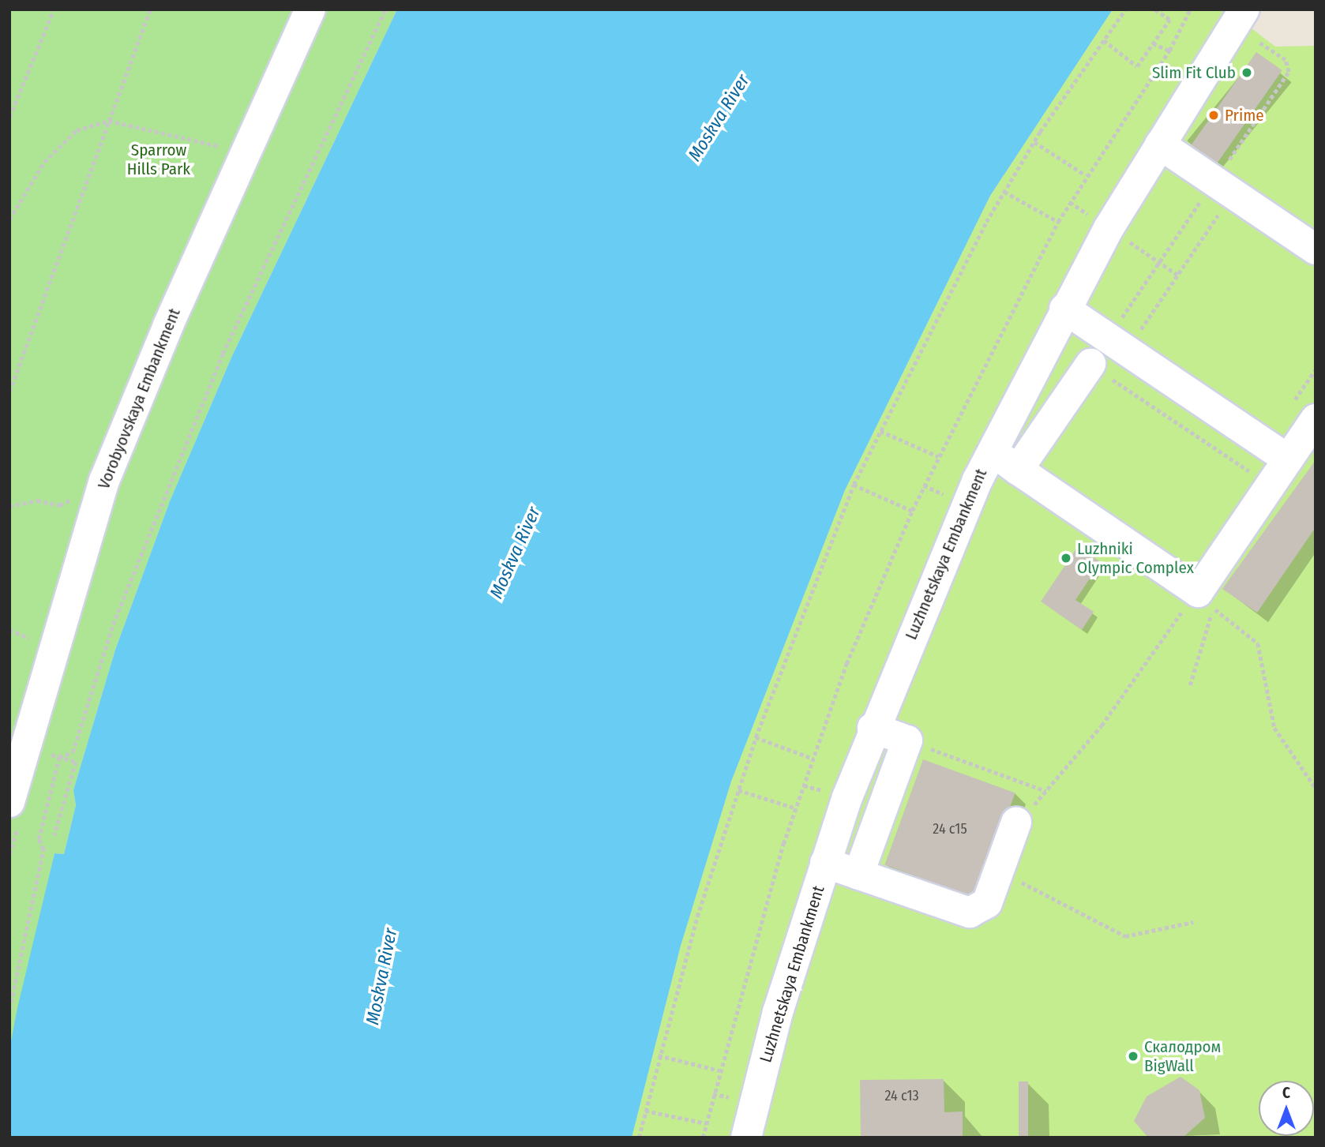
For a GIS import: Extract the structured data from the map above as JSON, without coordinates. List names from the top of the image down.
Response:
{
  "streets": {
    "street": ["Vorobyovskaya Embankment", "Luzhnetskaya Embankment"]
  },
  "water": ["Moskva River"],
  "parks": ["Sparrow Hills Park"],
  "places": [
    "Slim Fit Club",
    "Prime",
    "Luzhniki Olympic Complex",
    "Скалодром BigWall"
  ],
  "house_numbers": ["24 с15", "24 с13"],
  "north": "top"
}
